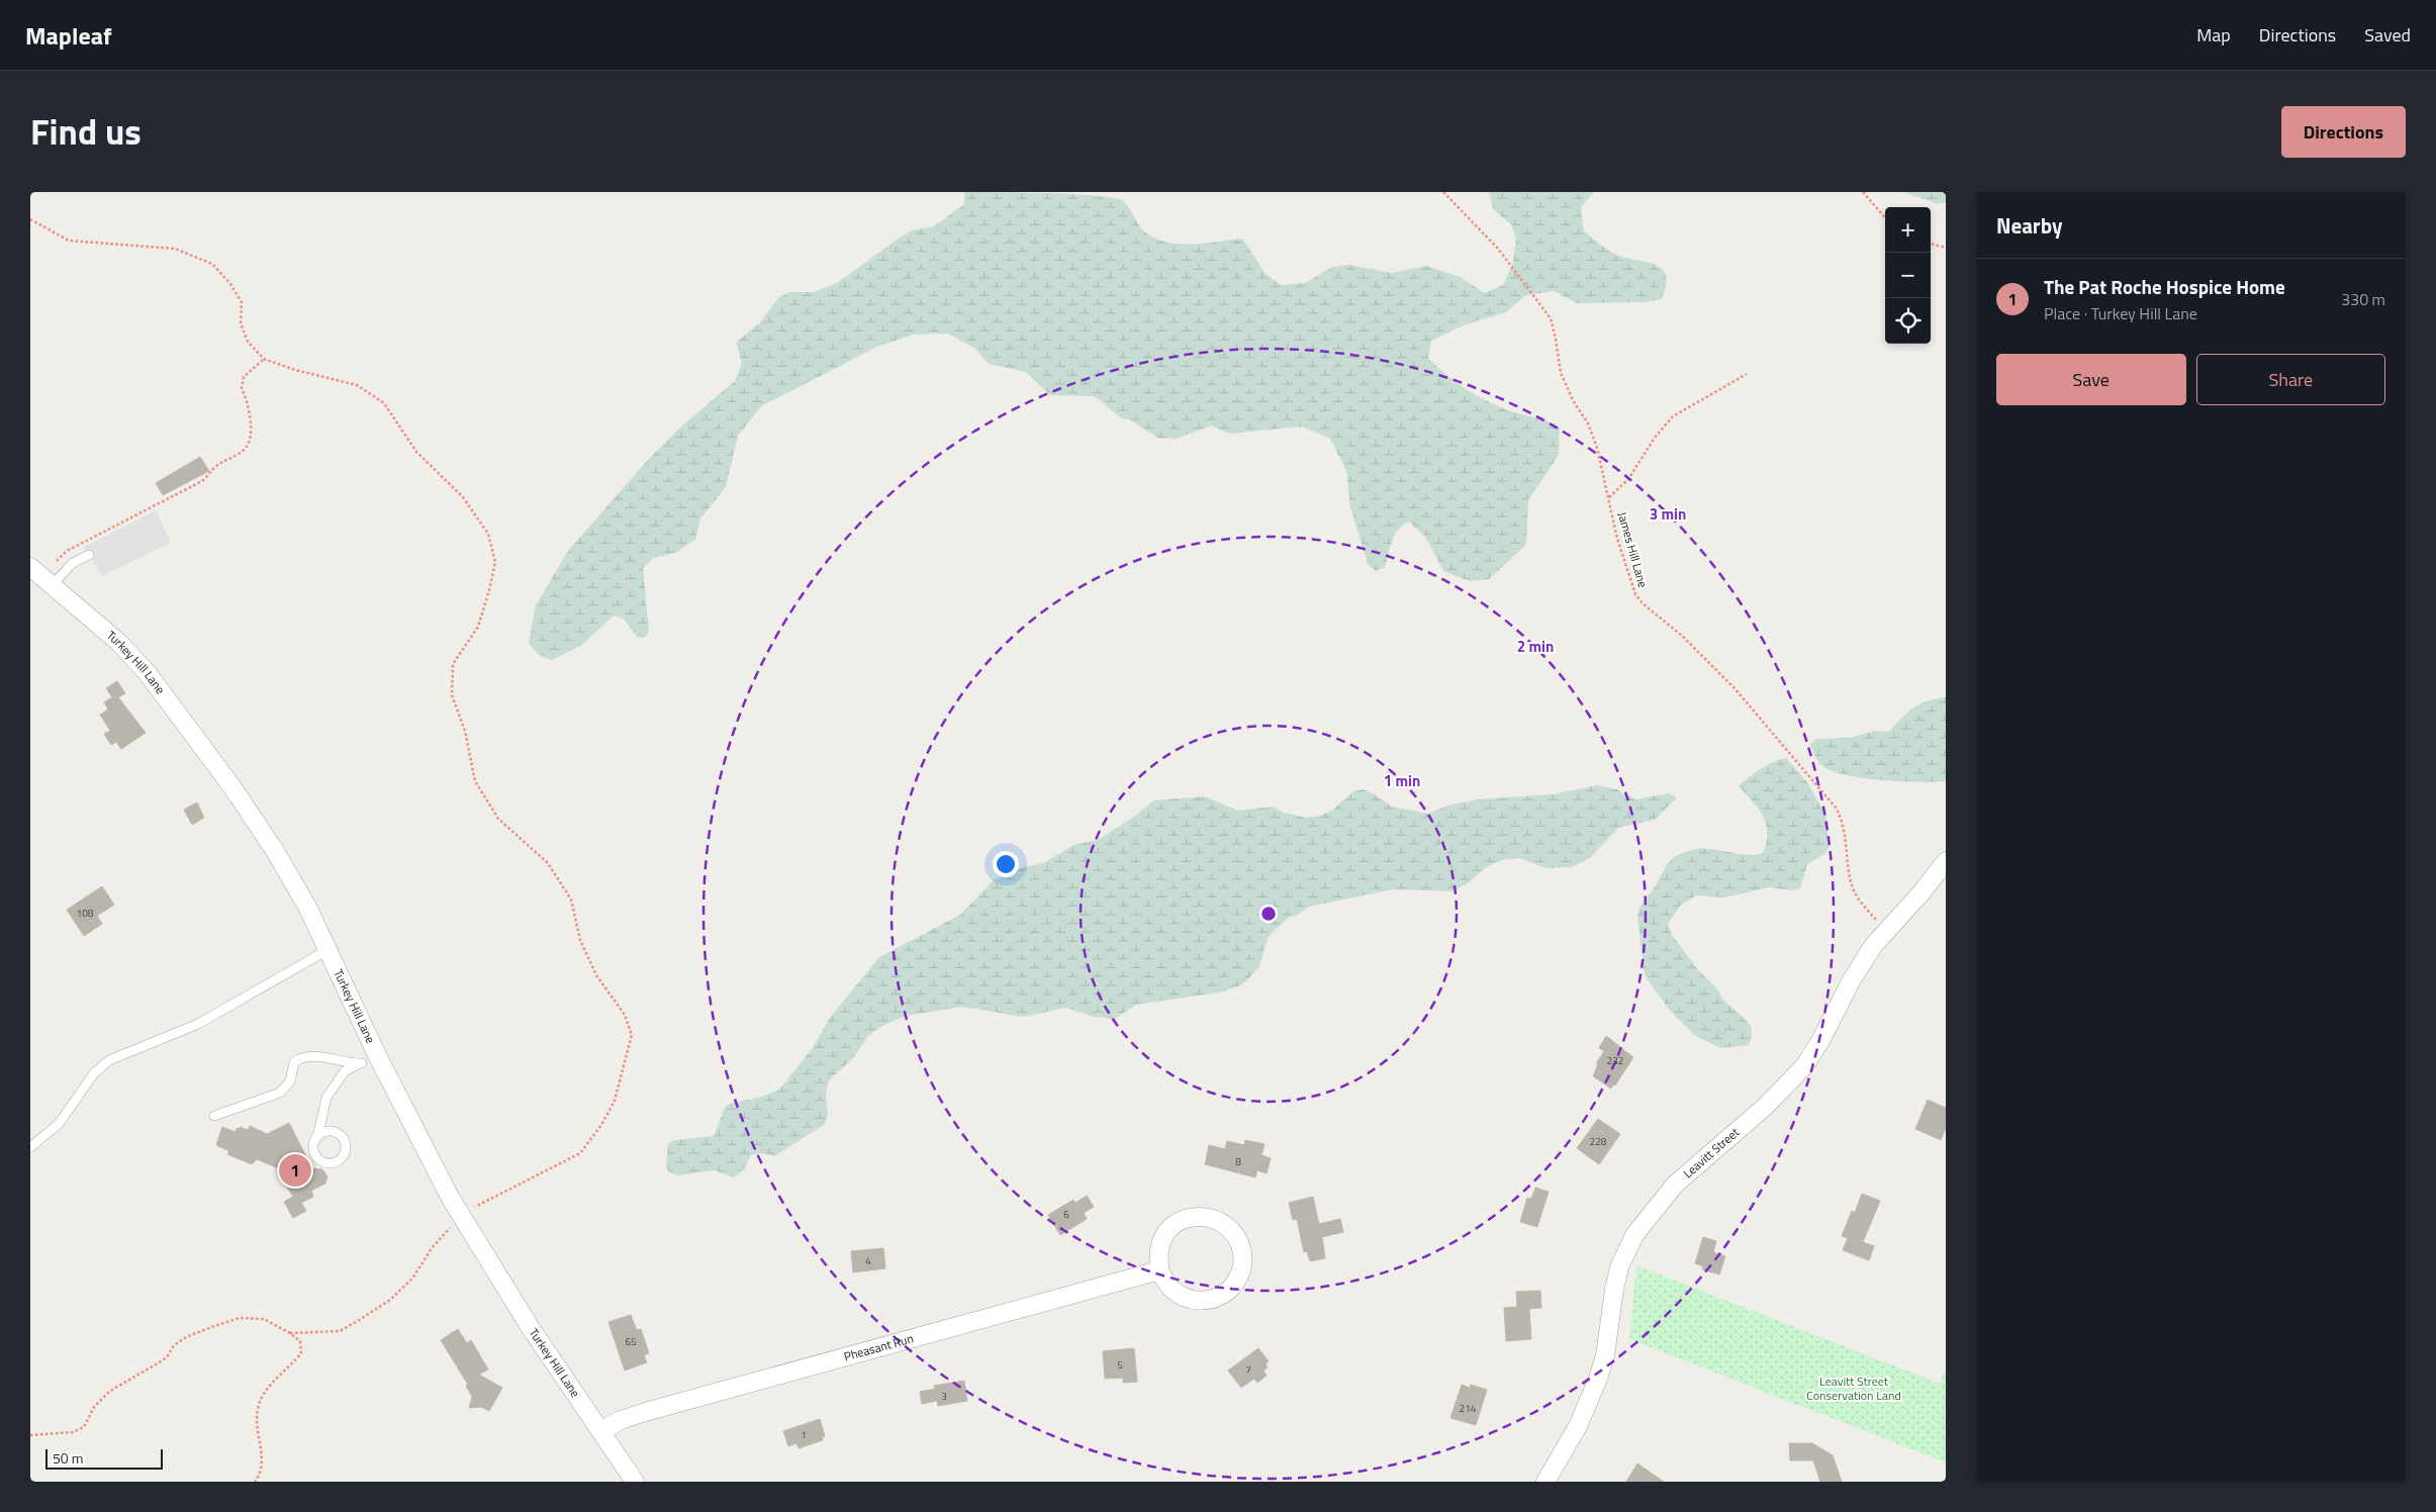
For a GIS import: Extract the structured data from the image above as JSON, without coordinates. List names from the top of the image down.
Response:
{
  "streets": {
    "street": ["Turkey Hill Lane", "Leavitt Street", "Pheasant Run"],
    "path": ["James Hill Lane"]
  },
  "crossings": [
    ["James Hill Lane", "Leavitt Street"],
    ["Turkey Hill Lane", "Pheasant Run"]
  ],
  "parks": ["Leavitt Street Conservation Land"],
  "house_numbers": [
    "108",
    "232",
    "228",
    "8",
    "6",
    "4",
    "65",
    "5",
    "7",
    "3",
    "214",
    "1"
  ],
  "scale_bar": "50 m",
  "page": {
    "header": "Mapleaf",
    "nav": ["Map", "Directions", "Saved"],
    "title": "Find us",
    "buttons": [
      "Directions",
      ["Save", "Share"]
    ],
    "heading": "Nearby",
    "map_buttons": ["+", "−"],
    "list": [
      {
        "mark": "1",
        "name": "The Pat Roche Hospice Home",
        "note": "Place · Turkey Hill Lane",
        "value": "330 m"
      }
    ],
    "pins": "1",
    "scale": "50 m"
  },
  "rings": ["3 min", "2 min", "1 min"]
}
